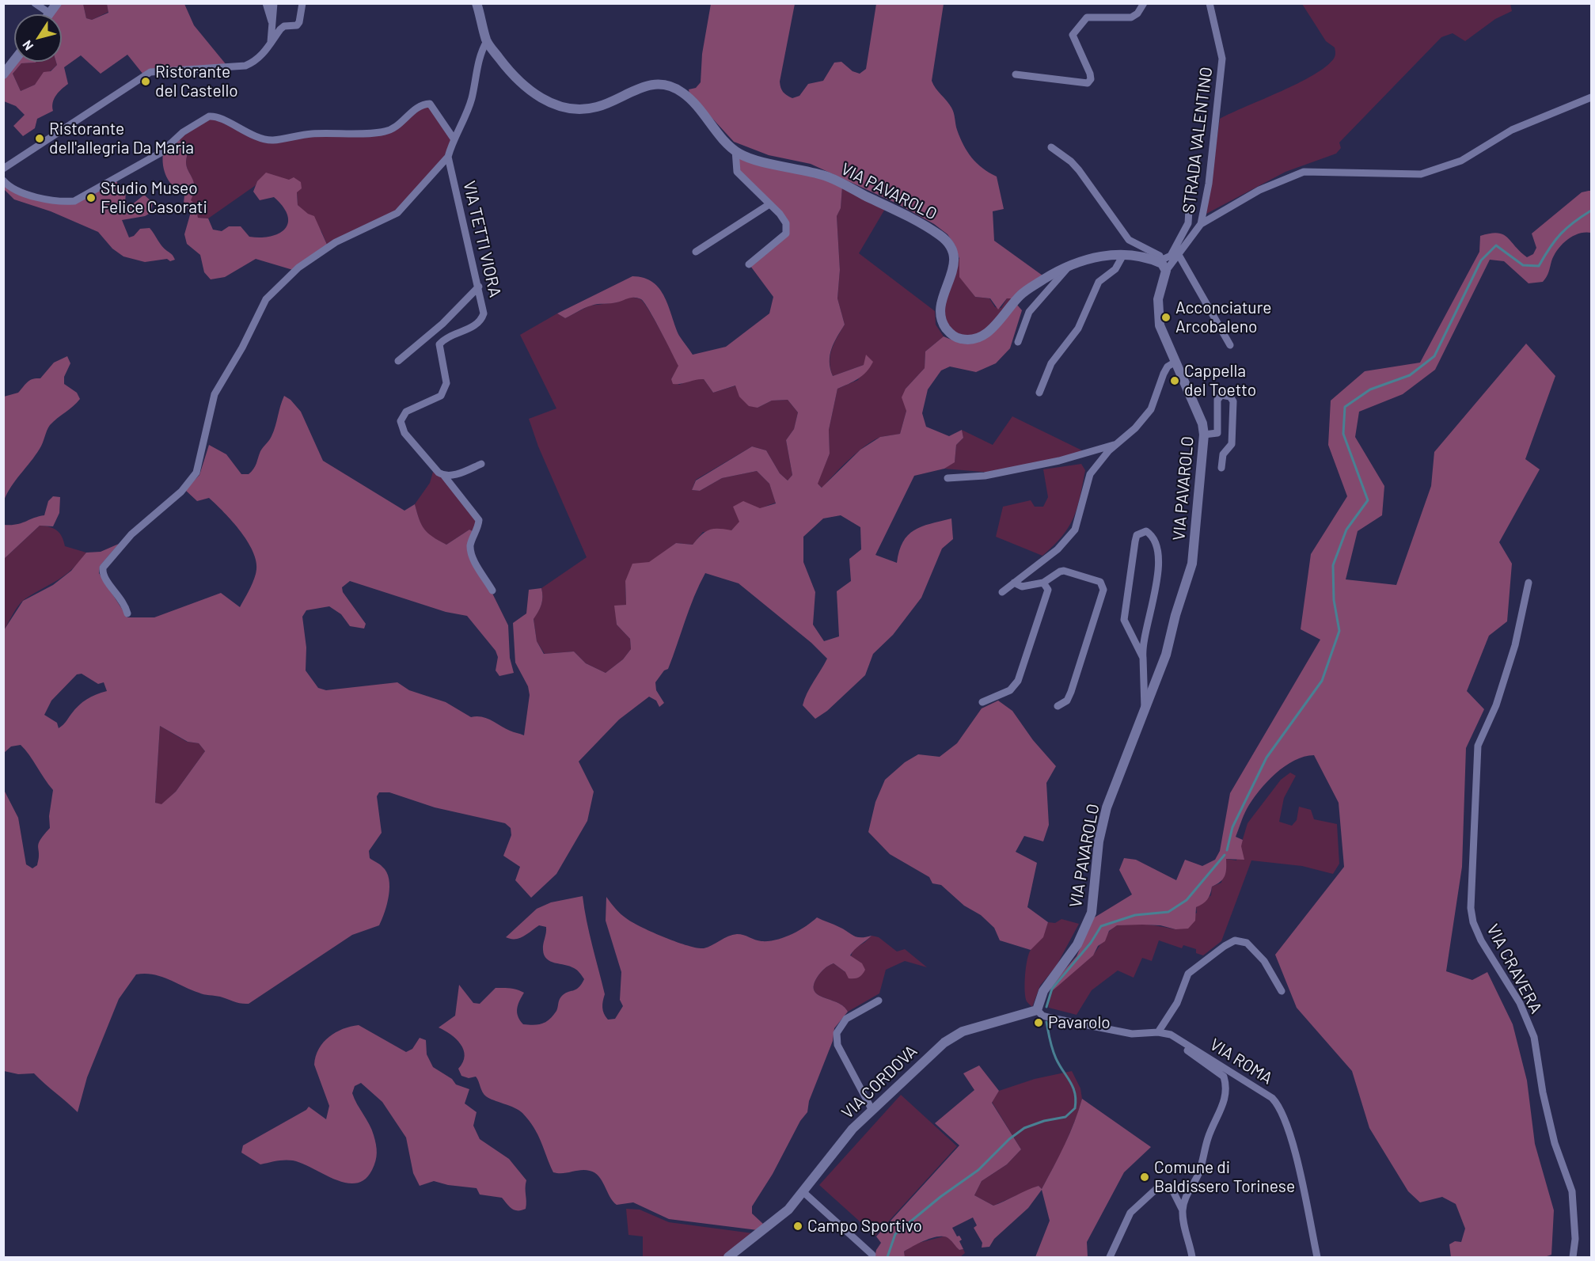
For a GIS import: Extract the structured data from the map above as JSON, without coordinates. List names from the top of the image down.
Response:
{
  "streets": {
    "street": [
      "STRADA VALENTINO",
      "VIA PAVAROLO",
      "VIA TETTI VIORA",
      "VIA CRAVERA",
      "VIA ROMA",
      "VIA CORDOVA"
    ]
  },
  "crossings": [
    ["VIA PAVAROLO", "VIA ROMA"],
    ["VIA PAVAROLO", "VIA CORDOVA"],
    ["VIA ROMA", "VIA CORDOVA"]
  ],
  "places": [
    "Ristorante del Castello",
    "Ristorante dell'allegria Da Maria",
    "Studio Museo Felice Casorati",
    "Acconciature Arcobaleno",
    "Cappella del Toetto",
    "Pavarolo",
    "Comune di Baldissero Torinese",
    "Campo Sportivo"
  ],
  "north": "bottom left"
}
